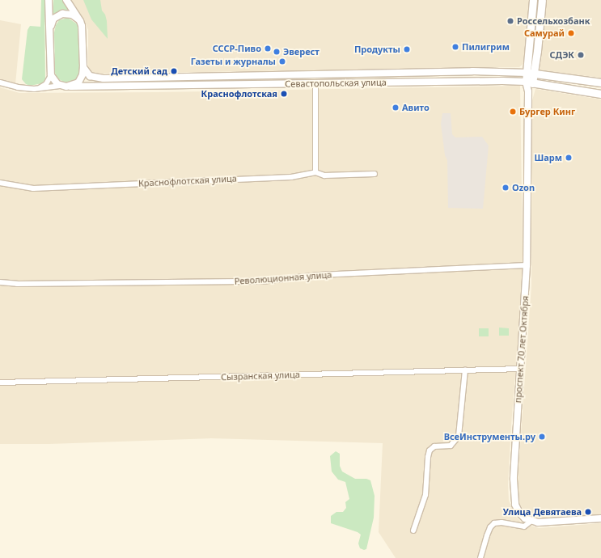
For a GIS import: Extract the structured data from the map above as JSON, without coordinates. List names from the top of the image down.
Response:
{
  "streets": {
    "main road": ["Севастопольская улица", "проспект 70 лет Октября"],
    "street": ["Краснофлотская улица", "Революционная улица", "Сызранская улица"]
  },
  "crossings": [
    ["Севастопольская улица", "проспект 70 лет Октября"],
    ["Революционная улица", "проспект 70 лет Октября"],
    ["проспект 70 лет Октября", "Сызранская улица"]
  ],
  "places": [
    "Россельхозбанк",
    "Самурай",
    "Пилигрим",
    "СССР-Пиво",
    "Продукты",
    "Эверест",
    "СДЭК",
    "Газеты и журналы",
    "Детский сад",
    "Краснофлотская",
    "Авито",
    "Бургер Кинг",
    "Шарм",
    "Ozon",
    "ВсеИнструменты.ру",
    "Улица Девятаева"
  ]
}
